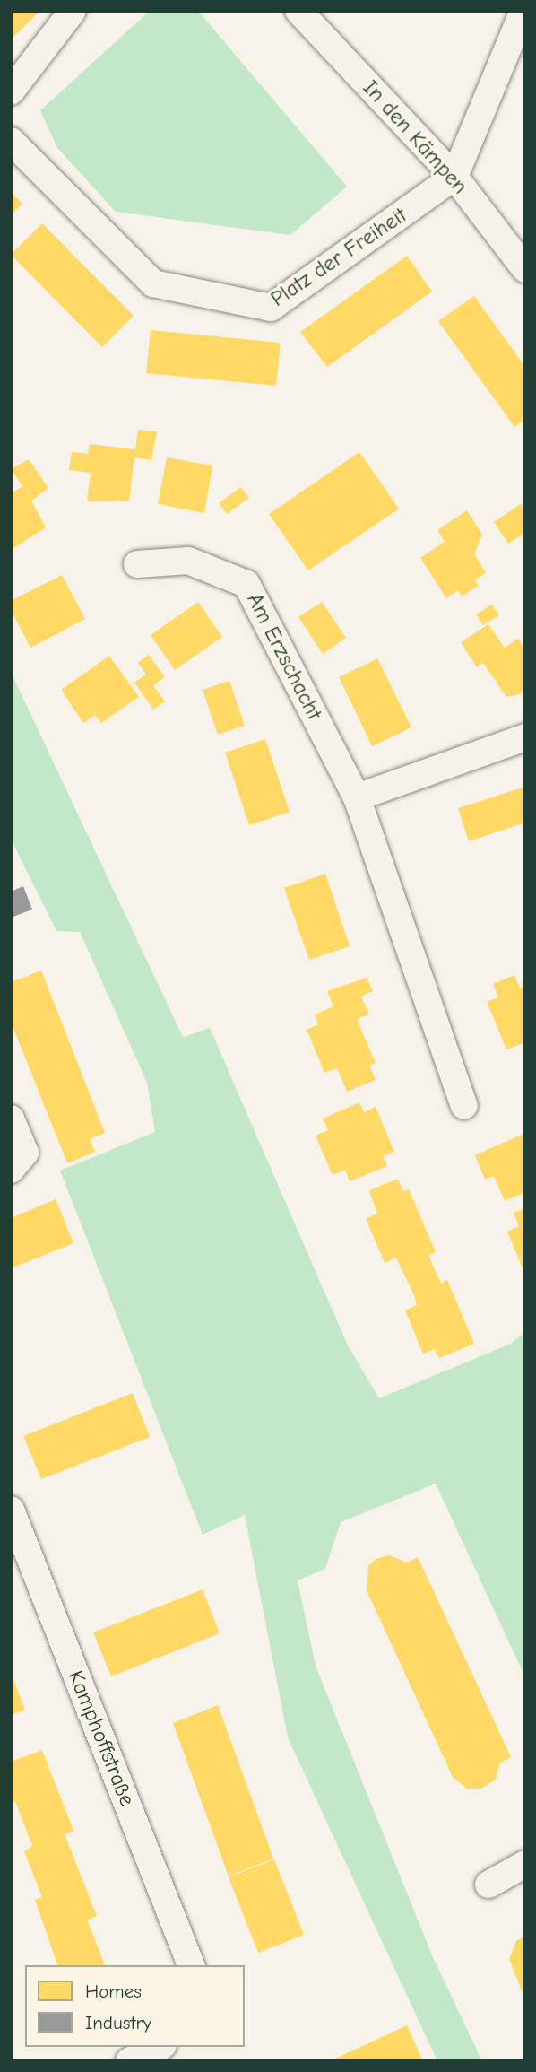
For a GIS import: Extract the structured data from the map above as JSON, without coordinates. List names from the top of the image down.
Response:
{
  "streets": {
    "street": [
      "In den Kämpen",
      "Platz der Freiheit",
      "Am Erzschacht",
      "Kamphoffstraße"
    ]
  },
  "crossings": [
    ["In den Kämpen", "Platz der Freiheit"]
  ],
  "legend": ["Homes", "Industry"]
}
